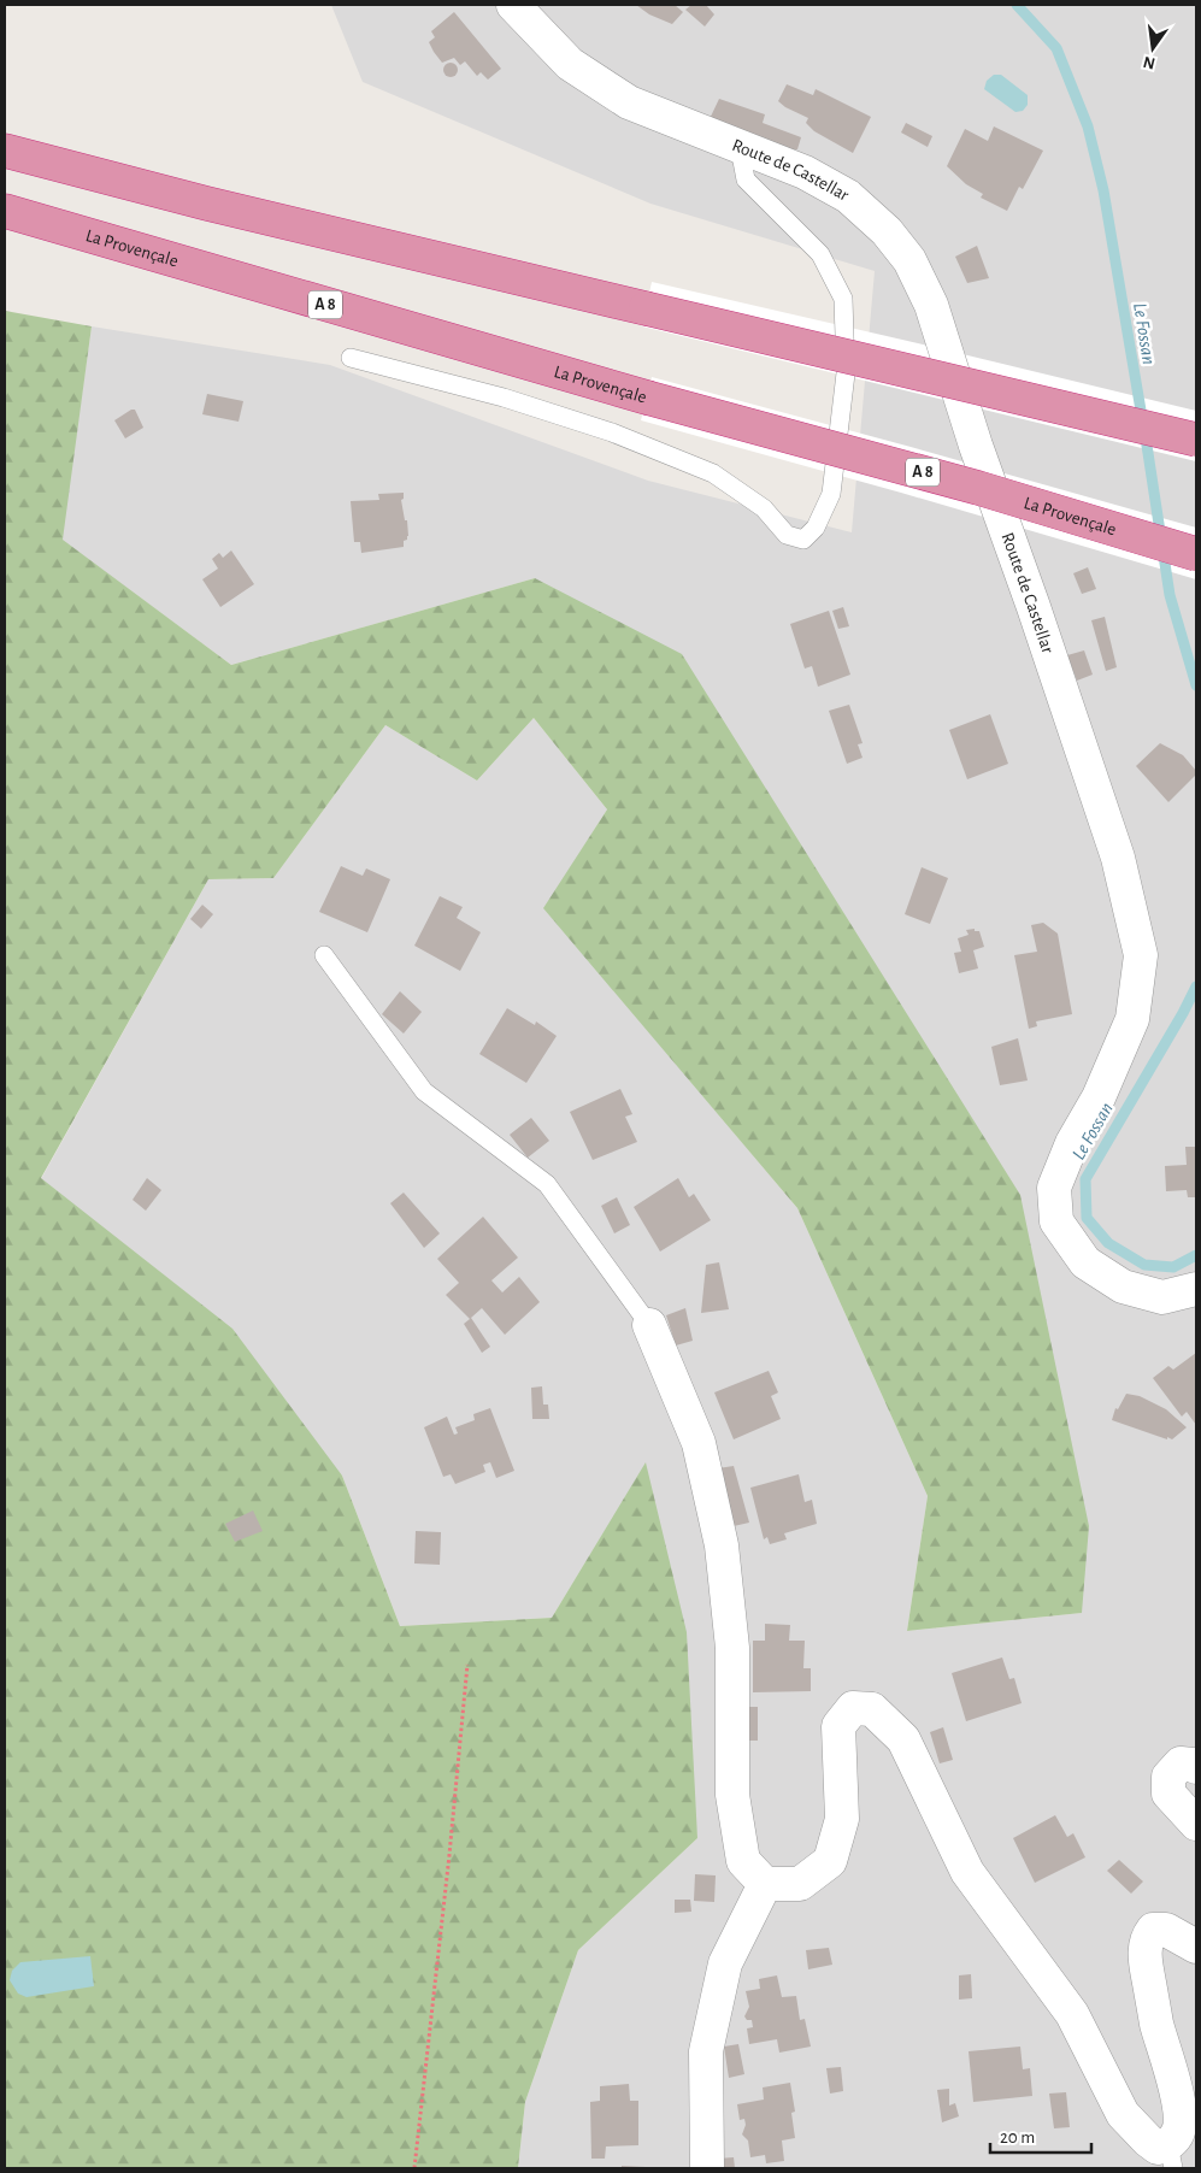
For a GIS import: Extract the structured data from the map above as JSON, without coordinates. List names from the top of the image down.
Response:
{
  "streets": {
    "highway": ["La Provençale", "A 8"],
    "street": ["Route de Castellar"]
  },
  "water": ["Le Fossan"],
  "scale_bar": "20 m",
  "north": "bottom"
}
